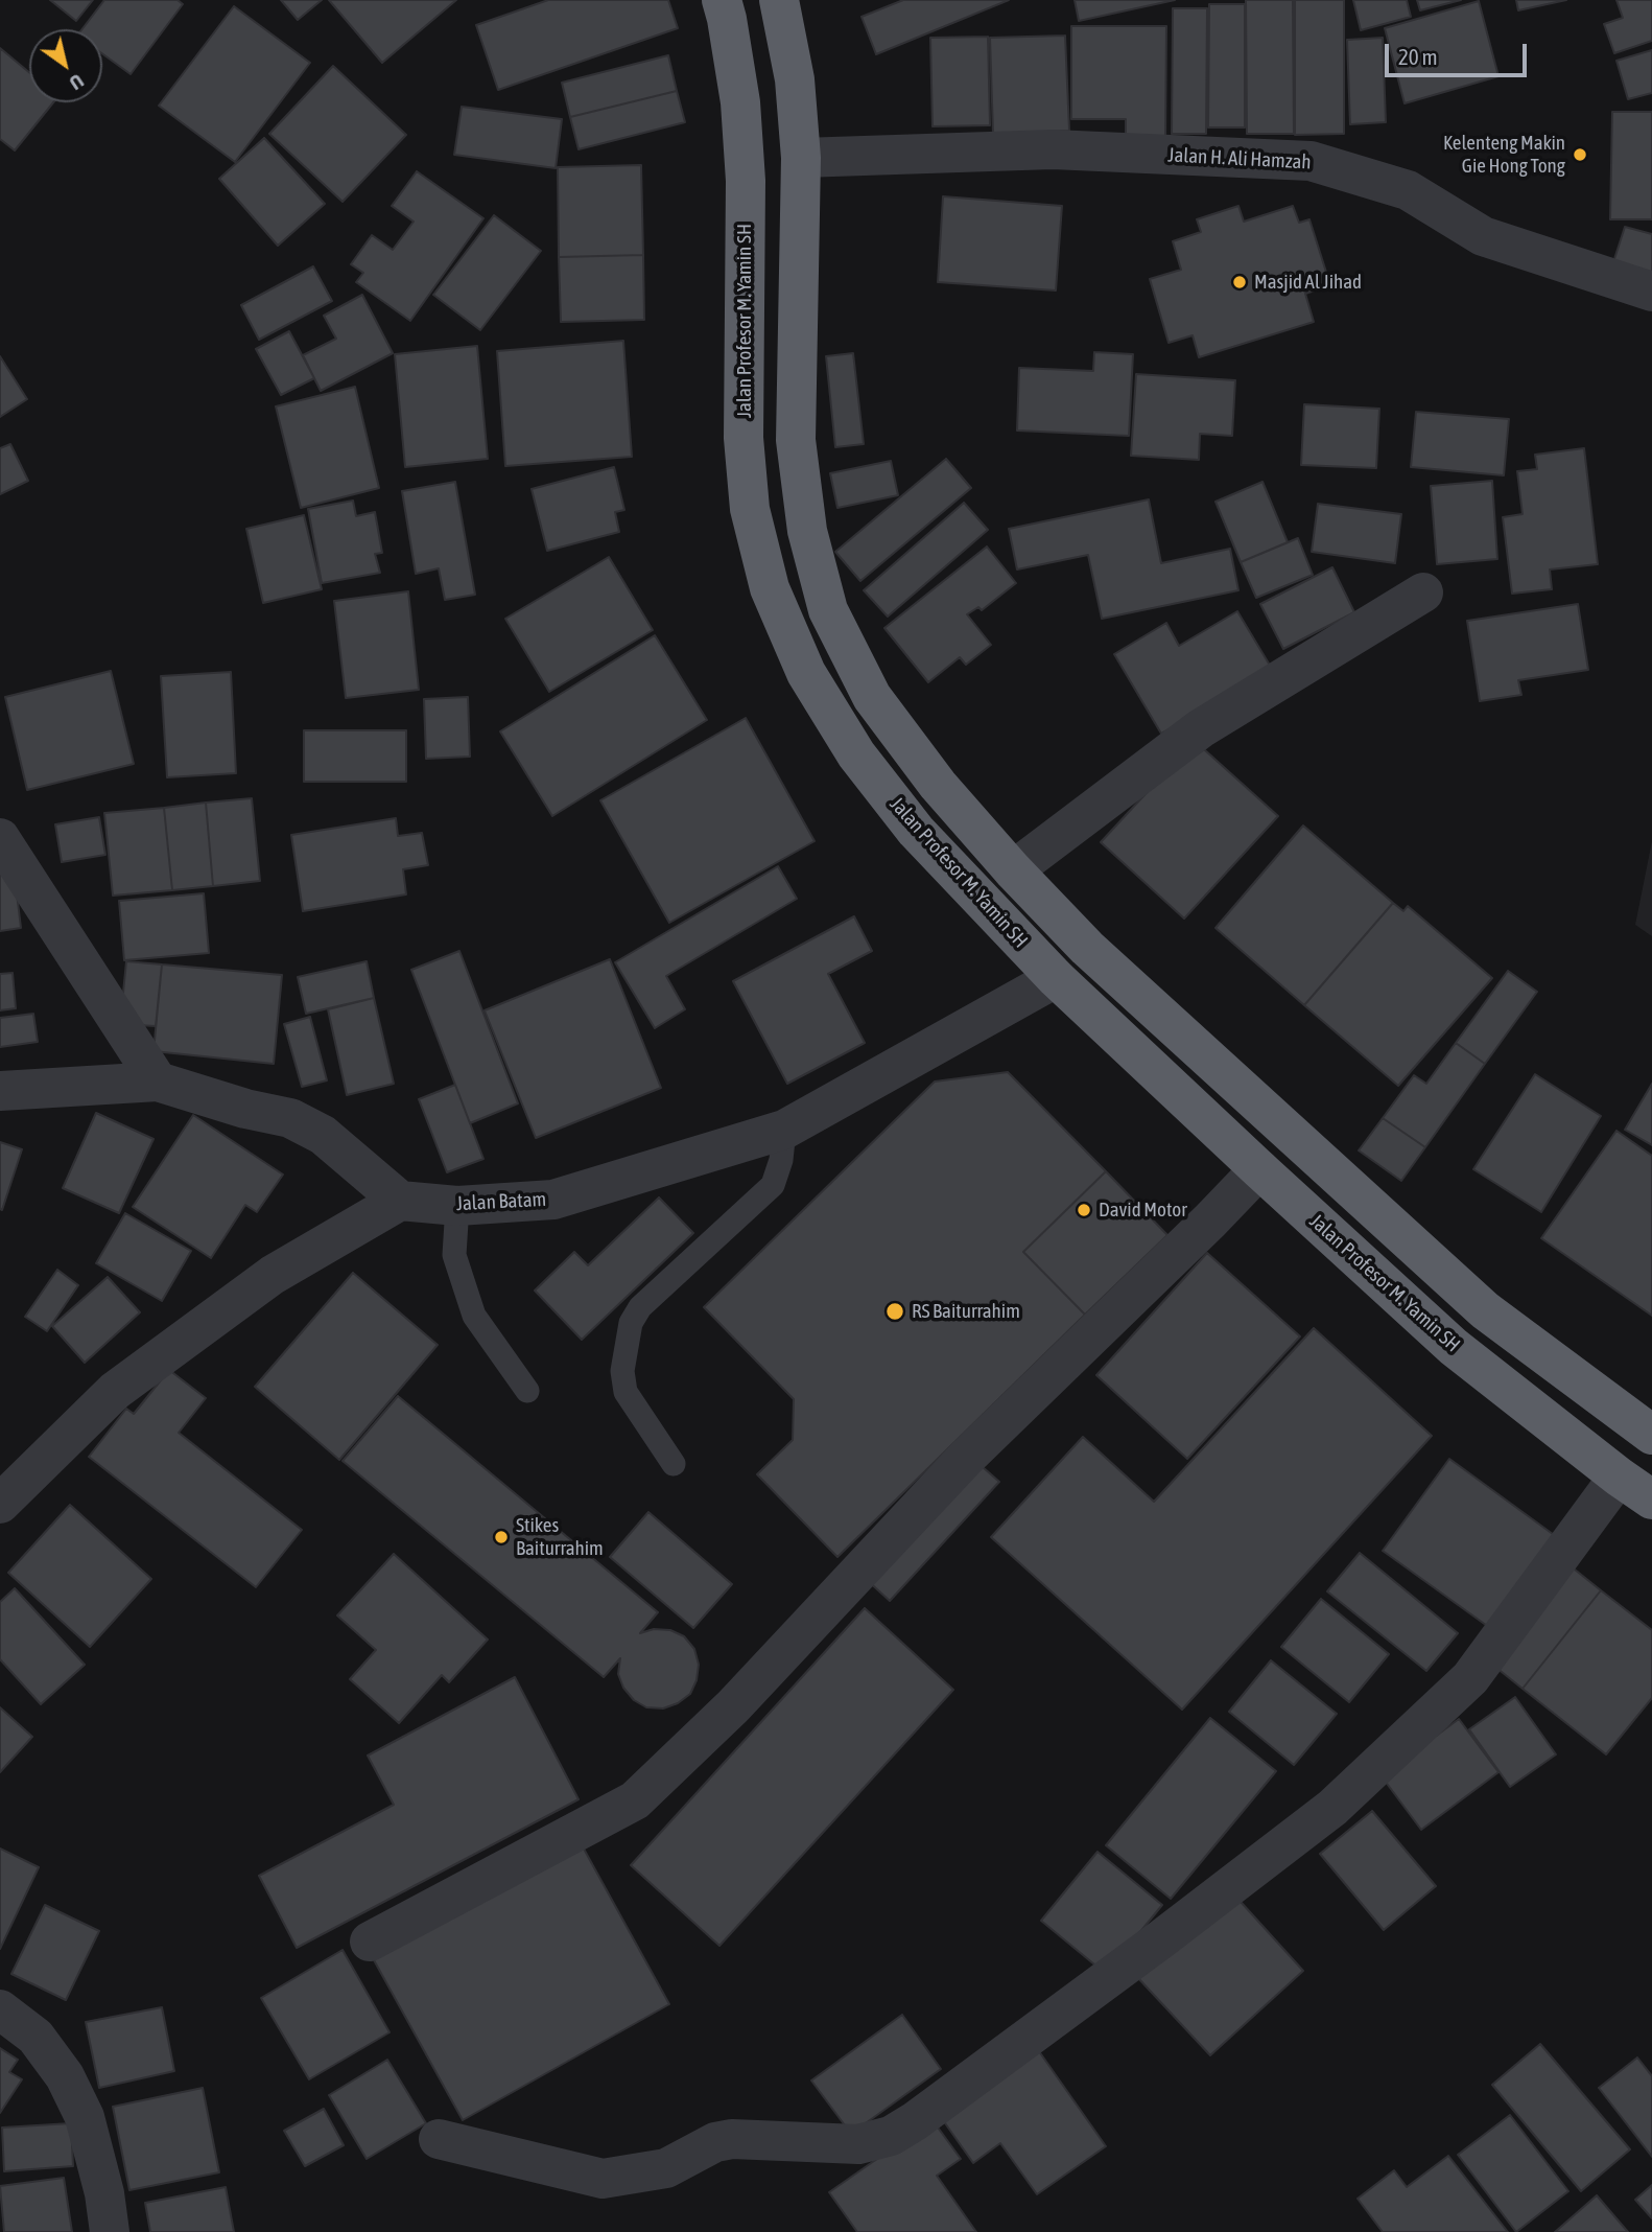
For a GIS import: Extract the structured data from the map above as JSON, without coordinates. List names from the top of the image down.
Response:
{
  "streets": {
    "highway": ["Jalan Profesor M. Yamin SH"],
    "street": ["Jalan H. Ali Hamzah", "Jalan Batam"]
  },
  "crossings": [
    ["Jalan H. Ali Hamzah", "Jalan Profesor M. Yamin SH"],
    ["Jalan Profesor M. Yamin SH", "Jalan Batam"]
  ],
  "places": [
    "Kelenteng Makin Gie Hong Tong",
    "Masjid Al Jihad",
    "David Motor",
    "RS Baiturrahim",
    "Stikes Baiturrahim"
  ],
  "scale_bar": "20 m",
  "north": "bottom right"
}
